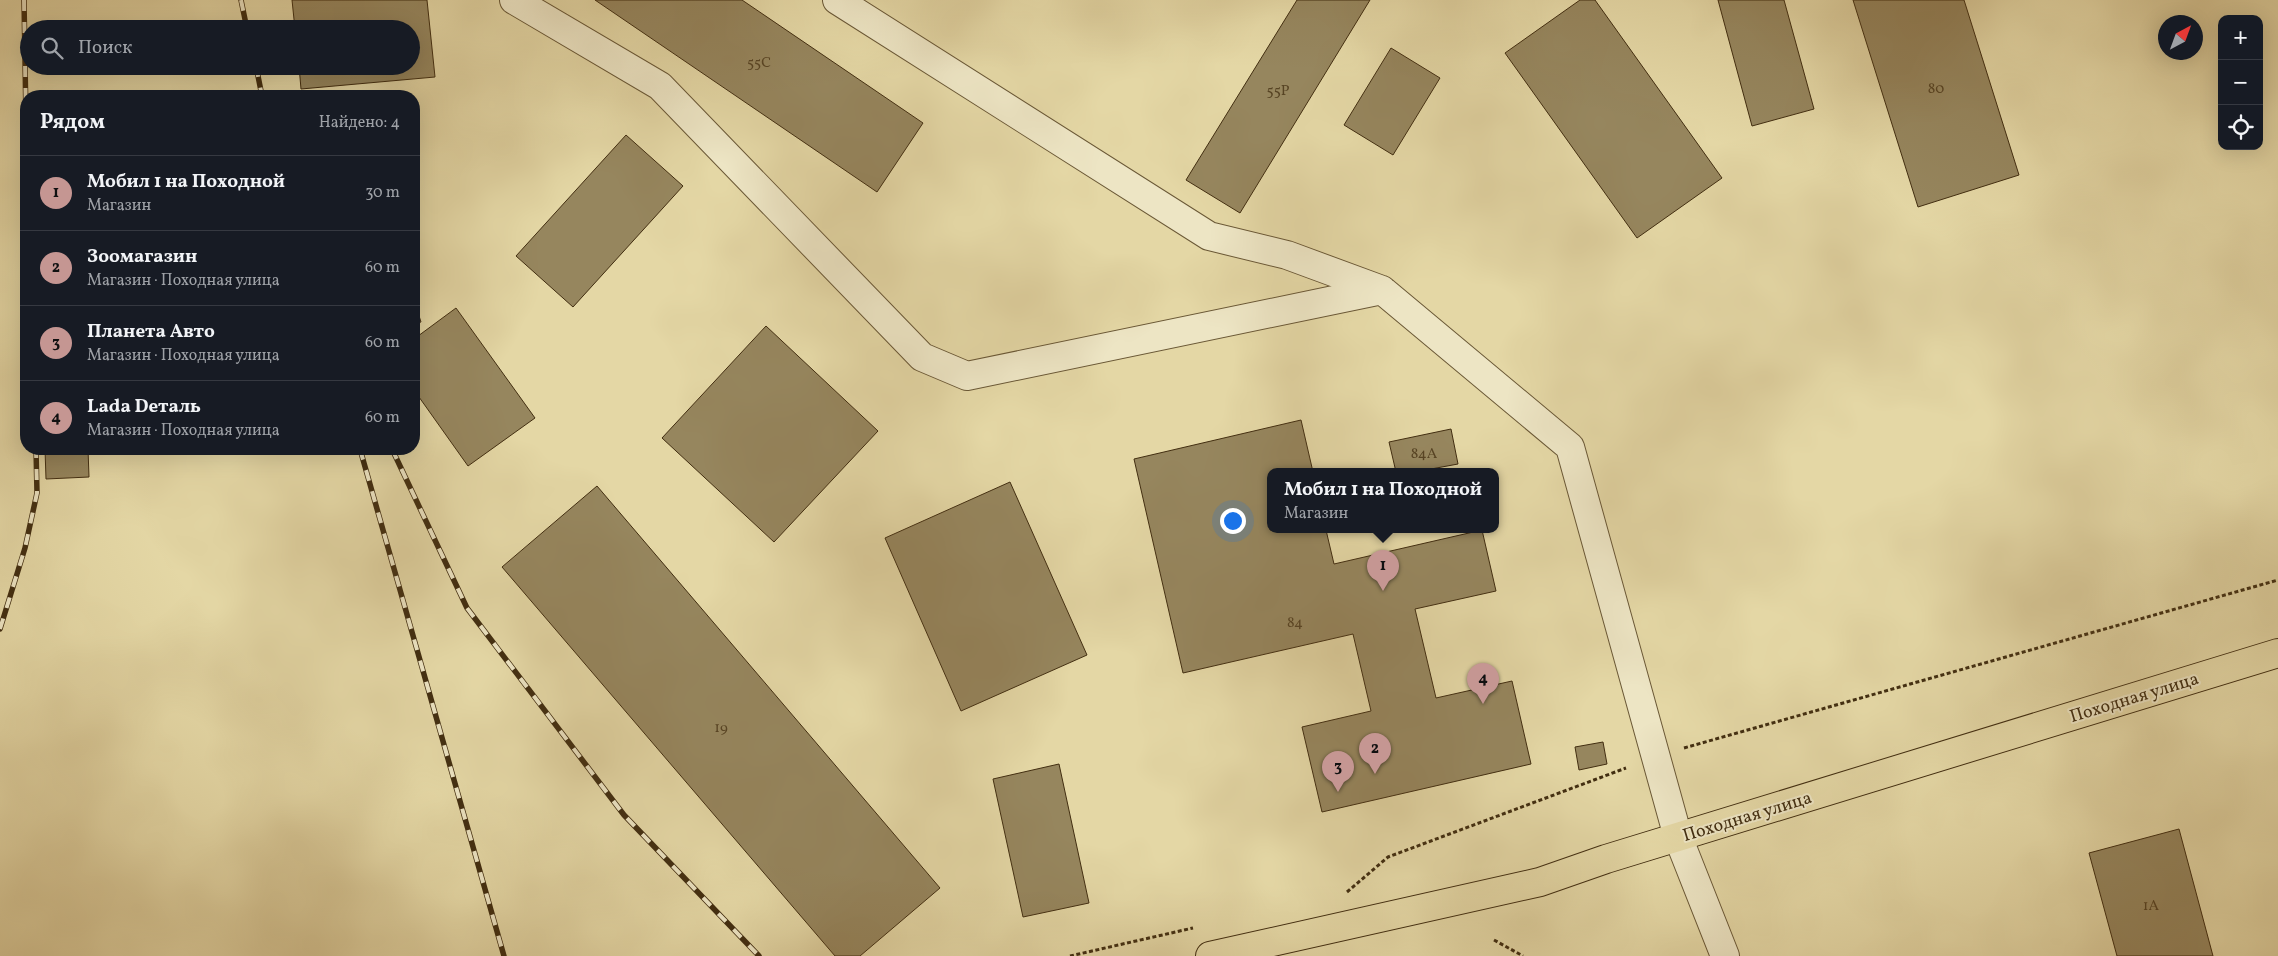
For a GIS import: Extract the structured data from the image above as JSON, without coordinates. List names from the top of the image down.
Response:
{
  "streets": {
    "main road": ["Походная улица"]
  },
  "house_numbers": [
    "55С",
    "80",
    "55P",
    "84А",
    "84",
    "19",
    "1А"
  ],
  "north": "top right",
  "page": {
    "map_buttons": ["+", "−"],
    "search": "Поиск",
    "heading": ["Рядом", "Найдено: 4"],
    "list": [
      {
        "mark": "1",
        "name": "Мобил 1 на Походной",
        "note": "Магазин",
        "value": "30 m"
      },
      {
        "mark": "2",
        "name": "Зоомагазин",
        "note": "Магазин · Походная улица",
        "value": "60 m"
      },
      {
        "mark": "3",
        "name": "Планета Авто",
        "note": "Магазин · Походная улица",
        "value": "60 m"
      },
      {
        "mark": "4",
        "name": "Lada Dеталь",
        "note": "Магазин · Походная улица",
        "value": "60 m"
      }
    ],
    "popup": ["Мобил 1 на Походной", "Магазин"],
    "pins": [
      "1",
      "4",
      "2",
      "3"
    ]
  }
}
